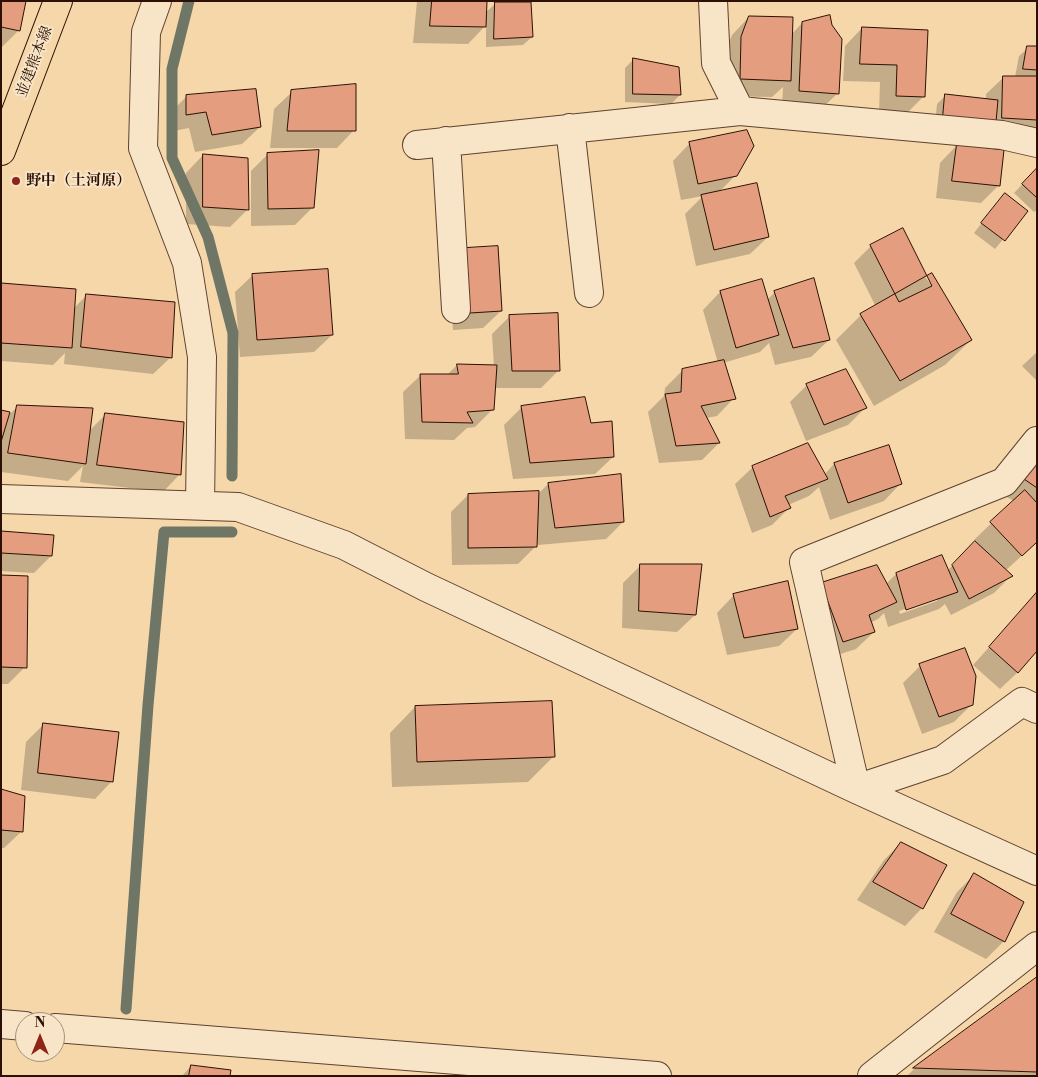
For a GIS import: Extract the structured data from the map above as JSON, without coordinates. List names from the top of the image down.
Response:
{
  "streets": {
    "main road": ["並建熊本線"]
  },
  "places": ["野中（土河原）"],
  "north": "top"
}
